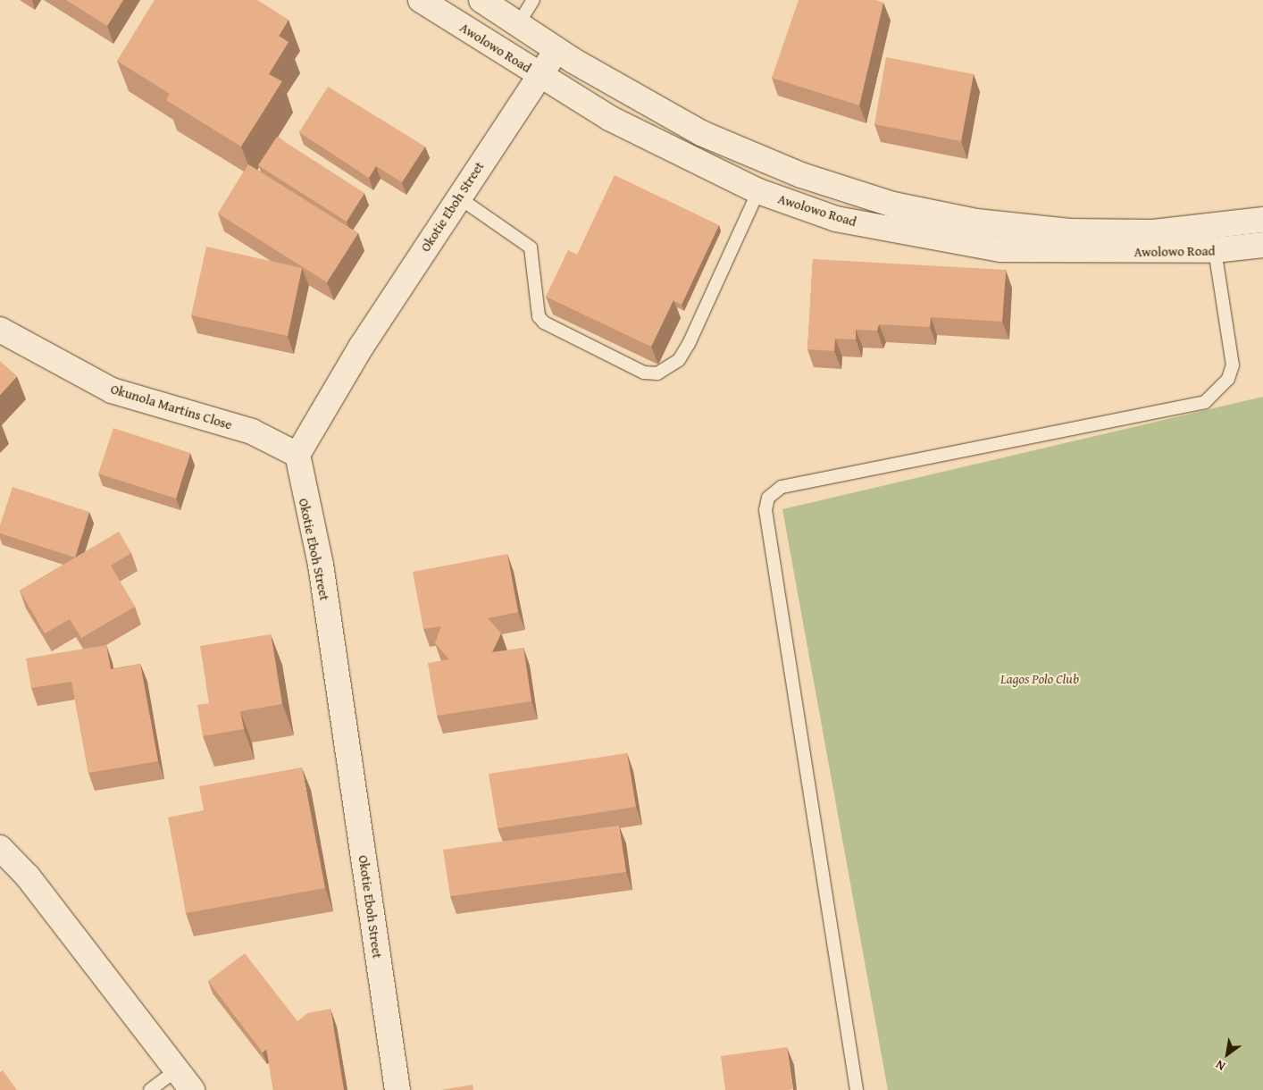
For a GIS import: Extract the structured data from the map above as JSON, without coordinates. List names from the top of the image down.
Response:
{
  "streets": {
    "street": ["Awolowo Road", "Okotie Eboh Street", "Okunola Martins Close"]
  },
  "crossings": [
    ["Awolowo Road", "Okotie Eboh Street"],
    ["Okotie Eboh Street", "Okunola Martins Close"]
  ],
  "parks": ["Lagos Polo Club"],
  "north": "bottom left"
}
